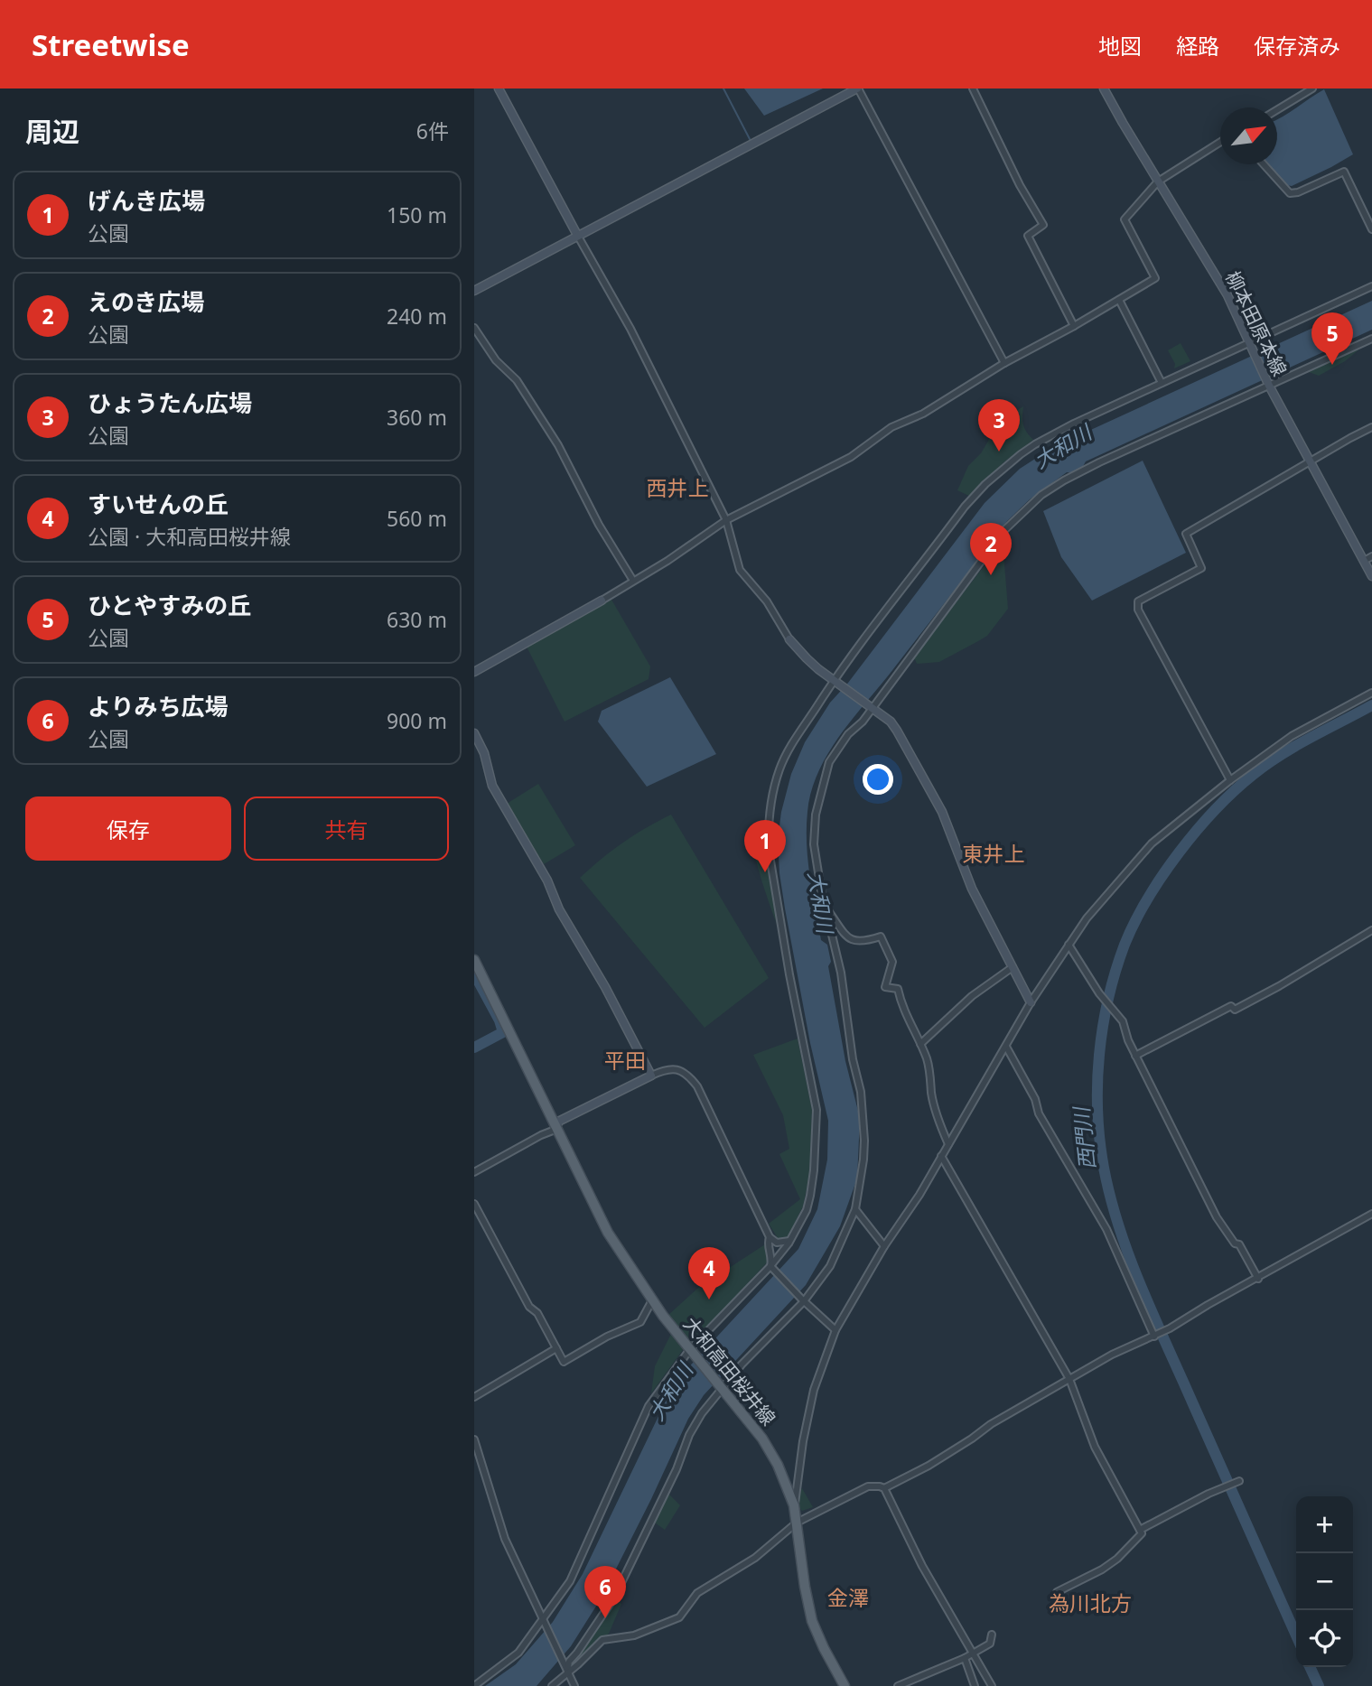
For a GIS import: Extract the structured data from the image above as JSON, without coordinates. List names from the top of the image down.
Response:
{
  "streets": {
    "main road": ["大和高田桜井線"],
    "street": ["柳本田原本線"]
  },
  "districts": [
    "西井上",
    "東井上",
    "平田",
    "金澤",
    "為川北方"
  ],
  "water": ["大和川", "西門川"],
  "north": "top right",
  "page": {
    "header": "Streetwise",
    "nav": ["地図", "経路", "保存済み"],
    "heading": ["周辺", "6件"],
    "list": [
      {
        "mark": "1",
        "name": "げんき広場",
        "note": "公園",
        "value": "150 m"
      },
      {
        "mark": "2",
        "name": "えのき広場",
        "note": "公園",
        "value": "240 m"
      },
      {
        "mark": "3",
        "name": "ひょうたん広場",
        "note": "公園",
        "value": "360 m"
      },
      {
        "mark": "4",
        "name": "すいせんの丘",
        "note": "公園 · 大和高田桜井線",
        "value": "560 m"
      },
      {
        "mark": "5",
        "name": "ひとやすみの丘",
        "note": "公園",
        "value": "630 m"
      },
      {
        "mark": "6",
        "name": "よりみち広場",
        "note": "公園",
        "value": "900 m"
      }
    ],
    "pins": [
      "5",
      "3",
      "2",
      "1",
      "4",
      "6"
    ],
    "buttons": ["保存", "共有"],
    "map_buttons": ["+", "−"]
  }
}
